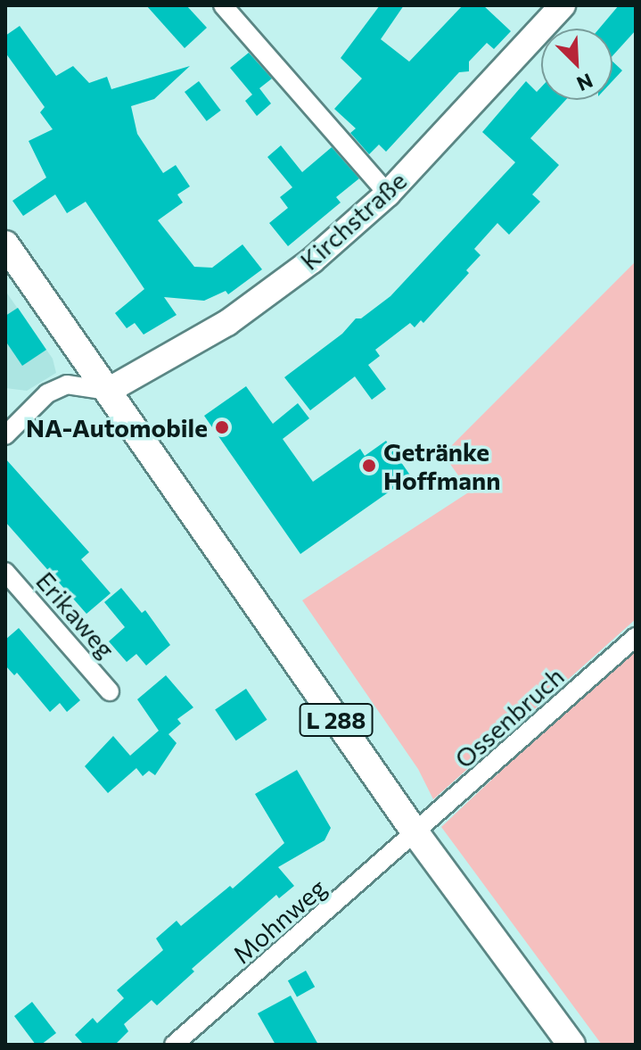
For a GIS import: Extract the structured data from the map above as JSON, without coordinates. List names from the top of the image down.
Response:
{
  "streets": {
    "main road": ["L 288"],
    "street": [
      "Kirchstraße",
      "Erikaweg",
      "Ossenbruch",
      "Mohnweg"
    ]
  },
  "crossings": [
    ["Kirchstraße", "L 288"],
    ["Ossenbruch", "L 288"],
    ["Ossenbruch", "Mohnweg"],
    ["L 288", "Mohnweg"]
  ],
  "places": ["NA-Automobile", "Getränke Hoffmann"],
  "north": "bottom right"
}
